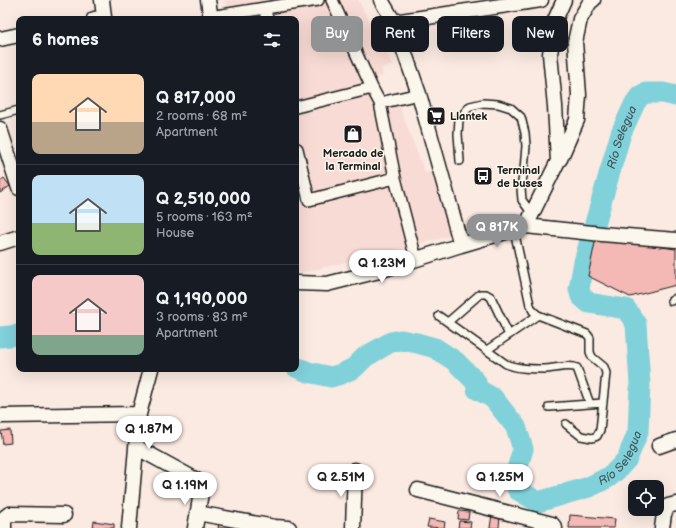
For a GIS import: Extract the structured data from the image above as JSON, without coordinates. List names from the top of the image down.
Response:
{
  "water": ["Río Selegua"],
  "places": {
    "supermarket": ["Llantek"],
    "shop": ["Mercado de la Terminal"],
    "bus stop": ["Terminal de buses"]
  },
  "page": {
    "chip": [
      "Buy",
      "Rent",
      "Filters",
      "New"
    ],
    "heading": "6 homes",
    "list": [
      {
        "name": "Q 817,000",
        "note": "2 rooms · 68 m² · Apartment"
      },
      {
        "name": "Q 2,510,000",
        "note": "5 rooms · 163 m² · House"
      },
      {
        "name": "Q 1,190,000",
        "note": "3 rooms · 83 m² · Apartment"
      }
    ],
    "price": [
      "Q 817K",
      "Q 1.23M",
      "Q 1.87M",
      "Q 2.51M",
      "Q 1.25M",
      "Q 1.19M"
    ]
  }
}
